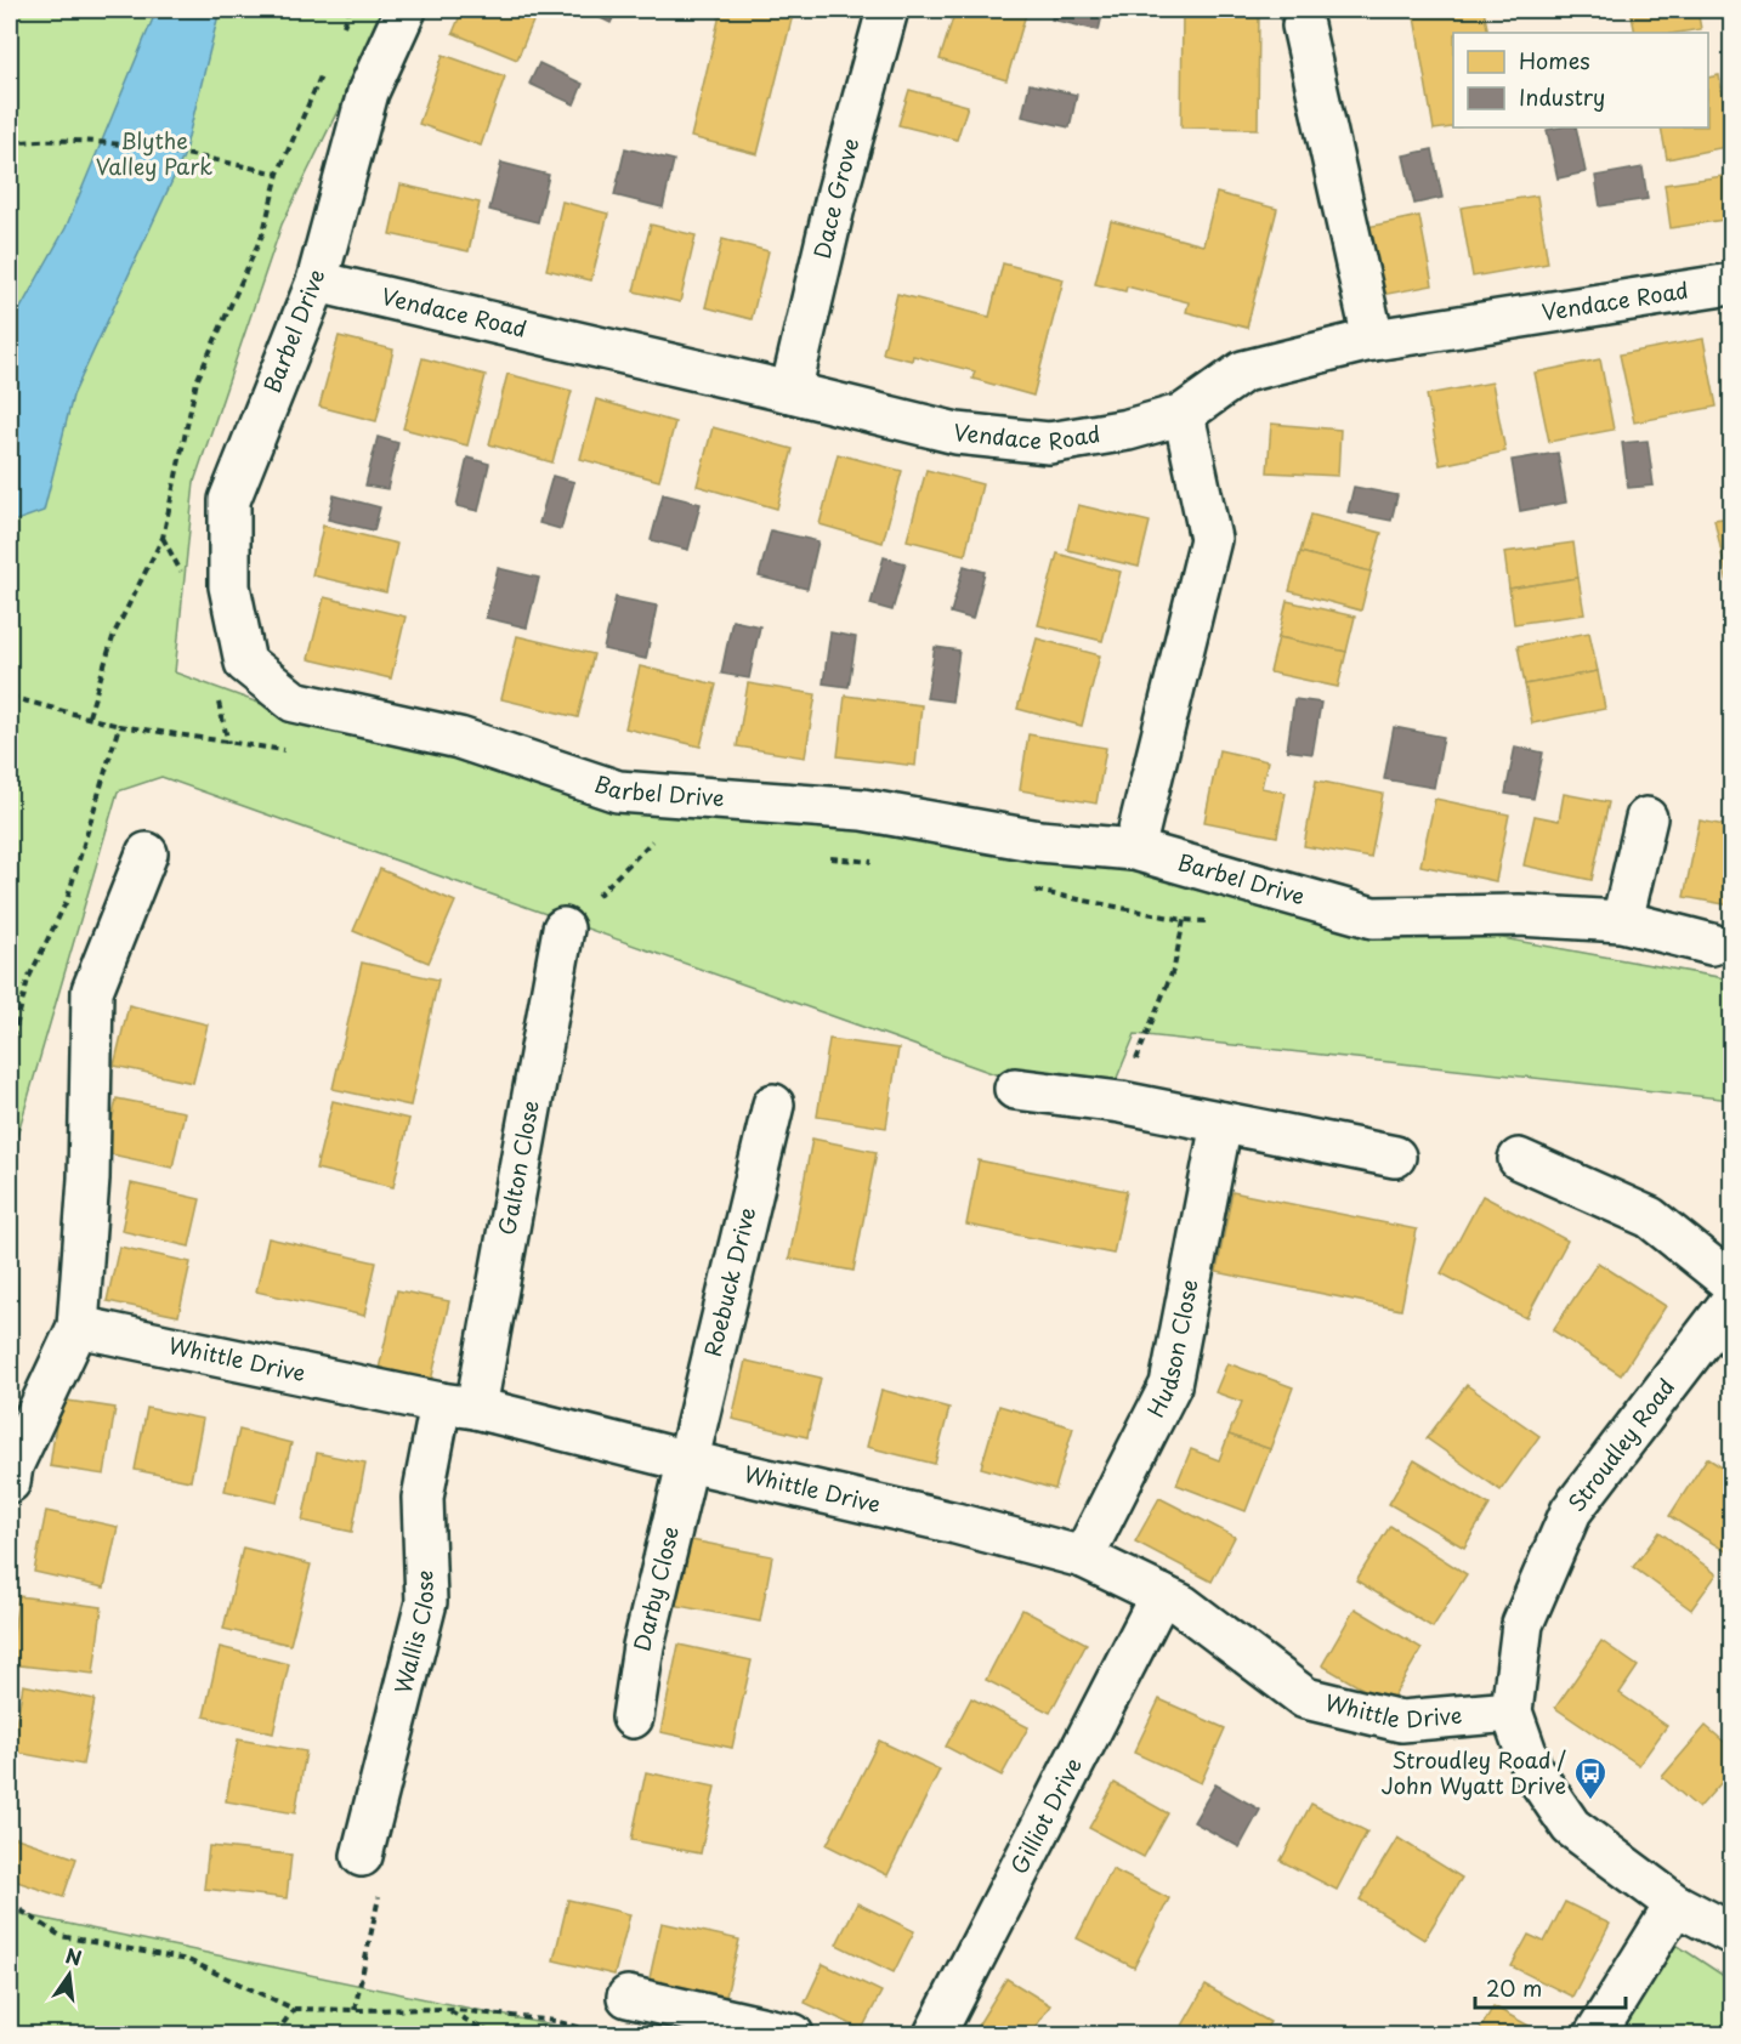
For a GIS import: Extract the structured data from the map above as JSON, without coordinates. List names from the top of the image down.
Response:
{
  "streets": {
    "street": [
      "Dace Grove",
      "Vendace Road",
      "Barbel Drive",
      "Galton Close",
      "Roebuck Drive",
      "Hudson Close",
      "Whittle Drive",
      "Stroudley Road",
      "Darby Close",
      "Wallis Close",
      "Gilliot Drive"
    ]
  },
  "crossings": [
    ["Dace Grove", "Vendace Road"],
    ["Vendace Road", "Barbel Drive"],
    ["Galton Close", "Whittle Drive"],
    ["Galton Close", "Wallis Close"],
    ["Roebuck Drive", "Whittle Drive"],
    ["Roebuck Drive", "Darby Close"],
    ["Hudson Close", "Whittle Drive"],
    ["Whittle Drive", "Stroudley Road"],
    ["Whittle Drive", "Darby Close"],
    ["Whittle Drive", "Wallis Close"],
    ["Whittle Drive", "Gilliot Drive"]
  ],
  "parks": ["Blythe Valley Park"],
  "places": {
    "bus stop": ["Stroudley Road / John Wyatt Drive"]
  },
  "legend": ["Homes", "Industry"],
  "scale_bar": "20 m",
  "north": "top"
}
